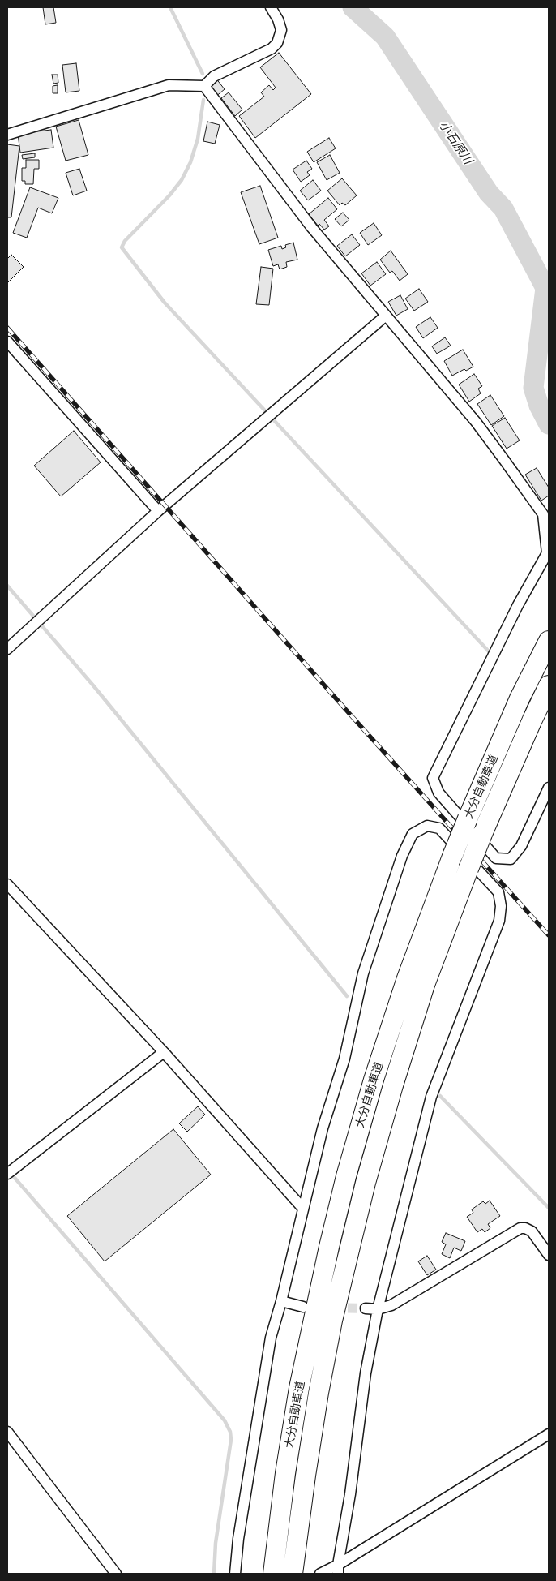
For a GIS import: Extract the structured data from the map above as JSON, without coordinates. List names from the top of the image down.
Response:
{
  "streets": {
    "highway": ["大分自動車道"]
  },
  "water": ["小石原川"]
}
